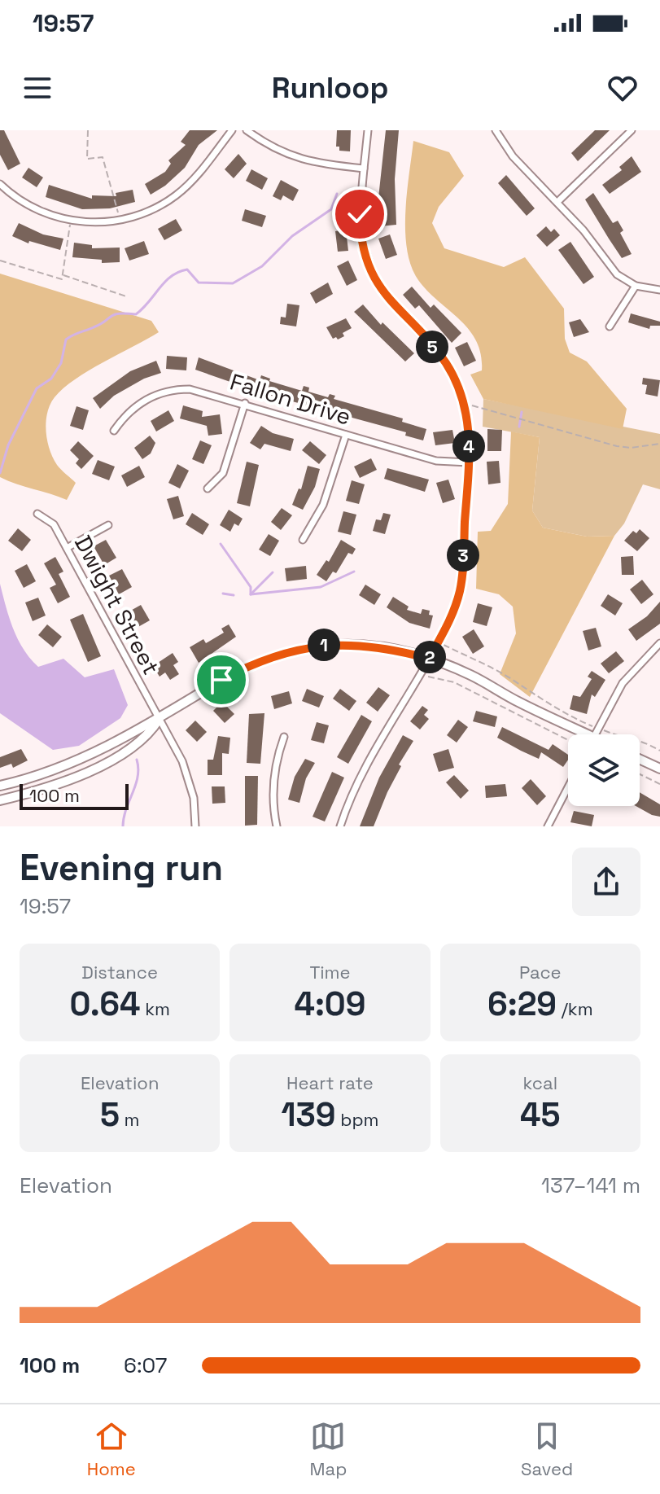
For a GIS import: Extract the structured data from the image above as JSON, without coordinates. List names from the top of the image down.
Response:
{
  "streets": {
    "street": ["Fallon Drive", "Dwight Street"]
  },
  "scale_bar": "100 m",
  "page": {
    "status": "19:57",
    "header": "Runloop",
    "pins": [
      "5",
      "4",
      "3",
      "1",
      "2"
    ],
    "scale": "100 m",
    "heading": ["Evening run", "19:57"],
    "stats": [
      ["Distance", "0.64 km"],
      ["Time", "4:09"],
      ["Pace", "6:29 /km"],
      ["Elevation", "5 m"],
      ["Heart rate", "139 bpm"],
      ["kcal", "45"]
    ],
    "chart": ["Elevation", "137–141 m"],
    "list": [
      {
        "name": "100 m",
        "note": "6:07"
      }
    ],
    "tabs": ["Home", "Map", "Saved"]
  }
}
